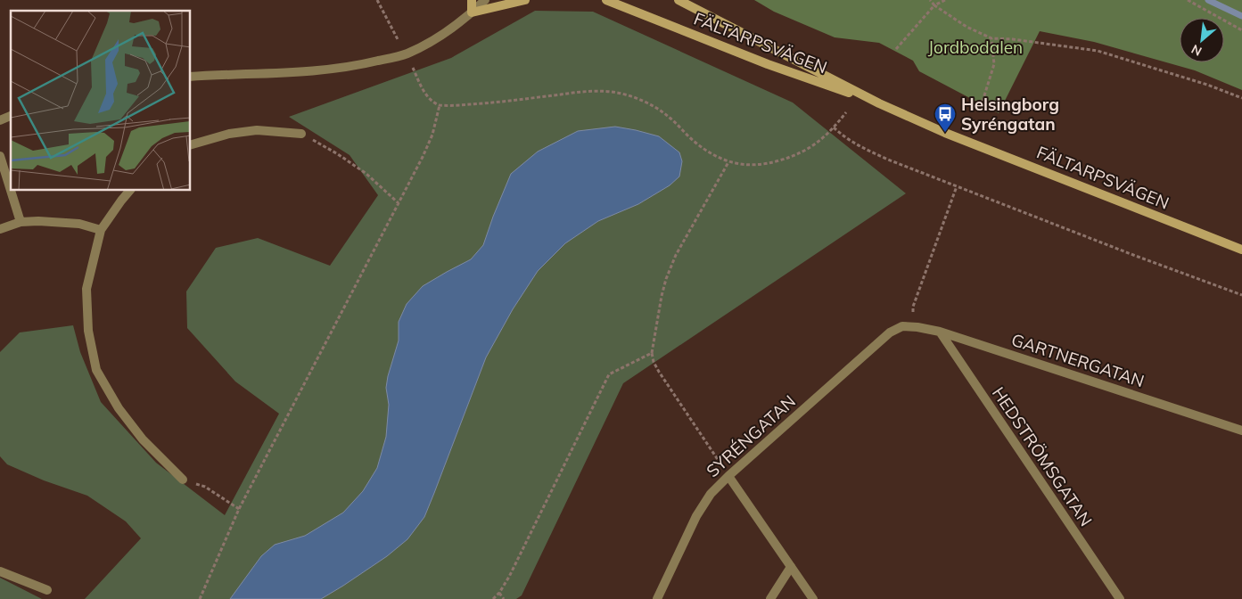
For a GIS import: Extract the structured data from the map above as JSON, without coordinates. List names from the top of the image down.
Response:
{
  "streets": {
    "main road": ["FÄLTARPSVÄGEN"],
    "street": ["GARTNERGATAN", "SYRÉNGATAN", "HEDSTRÖMSGATAN"]
  },
  "crossings": [
    ["GARTNERGATAN", "SYRÉNGATAN"],
    ["GARTNERGATAN", "HEDSTRÖMSGATAN"]
  ],
  "parks": ["Jordbodalen"],
  "places": {
    "bus stop": ["Helsingborg Syréngatan"]
  },
  "north": "bottom left"
}
